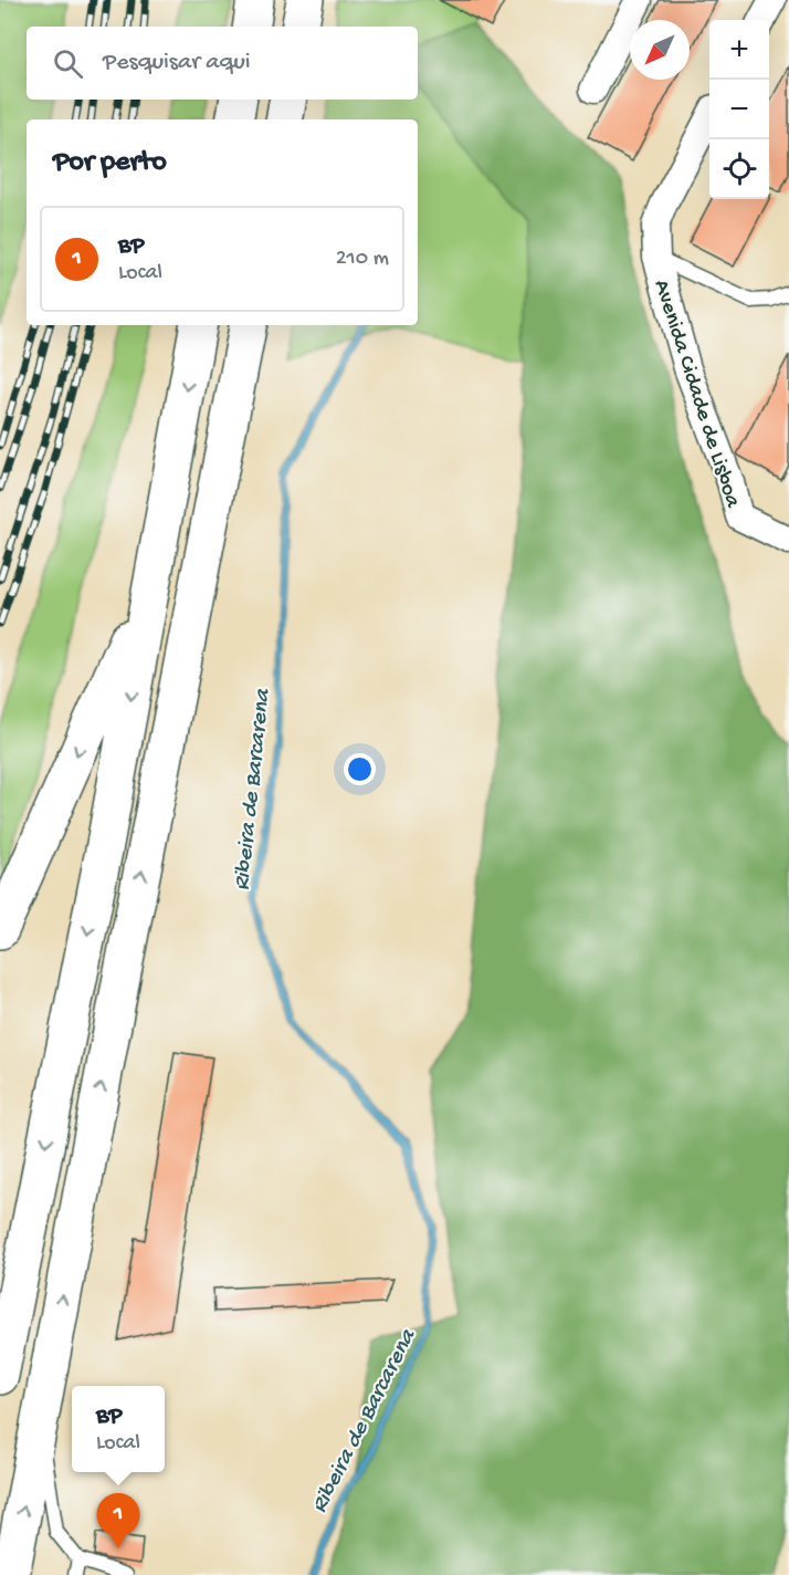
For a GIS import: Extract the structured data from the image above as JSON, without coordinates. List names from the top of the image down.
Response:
{
  "streets": {
    "street": ["Avenida Cidade de Lisboa"]
  },
  "water": ["Ribeira de Barcarena"],
  "north": "bottom left",
  "page": {
    "map_buttons": ["+", "−"],
    "search": "Pesquisar aqui",
    "heading": "Por perto",
    "list": [
      {
        "mark": "1",
        "name": "BP",
        "note": "Local",
        "value": "210 m"
      }
    ],
    "popup": ["BP", "Local"],
    "pins": "1"
  }
}
